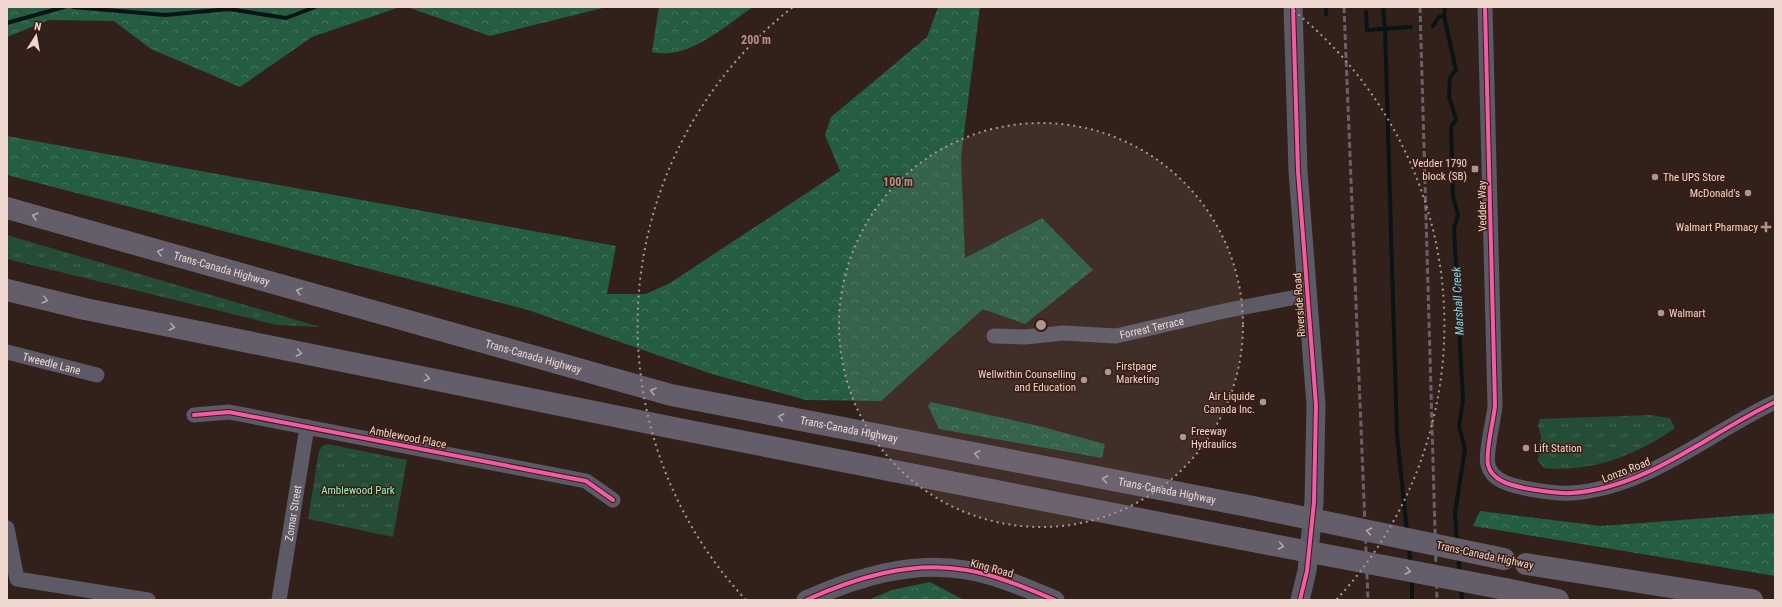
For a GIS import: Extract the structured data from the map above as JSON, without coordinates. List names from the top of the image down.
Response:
{
  "streets": {
    "highway": ["Trans-Canada Highway"],
    "street": [
      "Vedder Way",
      "Riverside Road",
      "Forrest Terrace",
      "Tweedle Lane",
      "Amblewood Place",
      "Lonzo Road",
      "Zomar Street",
      "King Road"
    ]
  },
  "crossings": [
    ["Vedder Way", "Lonzo Road"],
    ["Riverside Road", "Forrest Terrace"],
    ["Amblewood Place", "Zomar Street"]
  ],
  "water": ["Marshall Creek"],
  "parks": ["Amblewood Park"],
  "places": {
    "transit": ["Vedder 1790 block (SB)"],
    "other": [
      "The UPS Store",
      "McDonald's",
      "Walmart",
      "Firstpage Marketing",
      "Wellwithin Counselling and Education",
      "Air Liquide Canada Inc.",
      "Freeway Hydraulics",
      "Lift Station"
    ],
    "health": ["Walmart Pharmacy"]
  },
  "north": "top",
  "rings": ["200 m", "100 m"]
}
